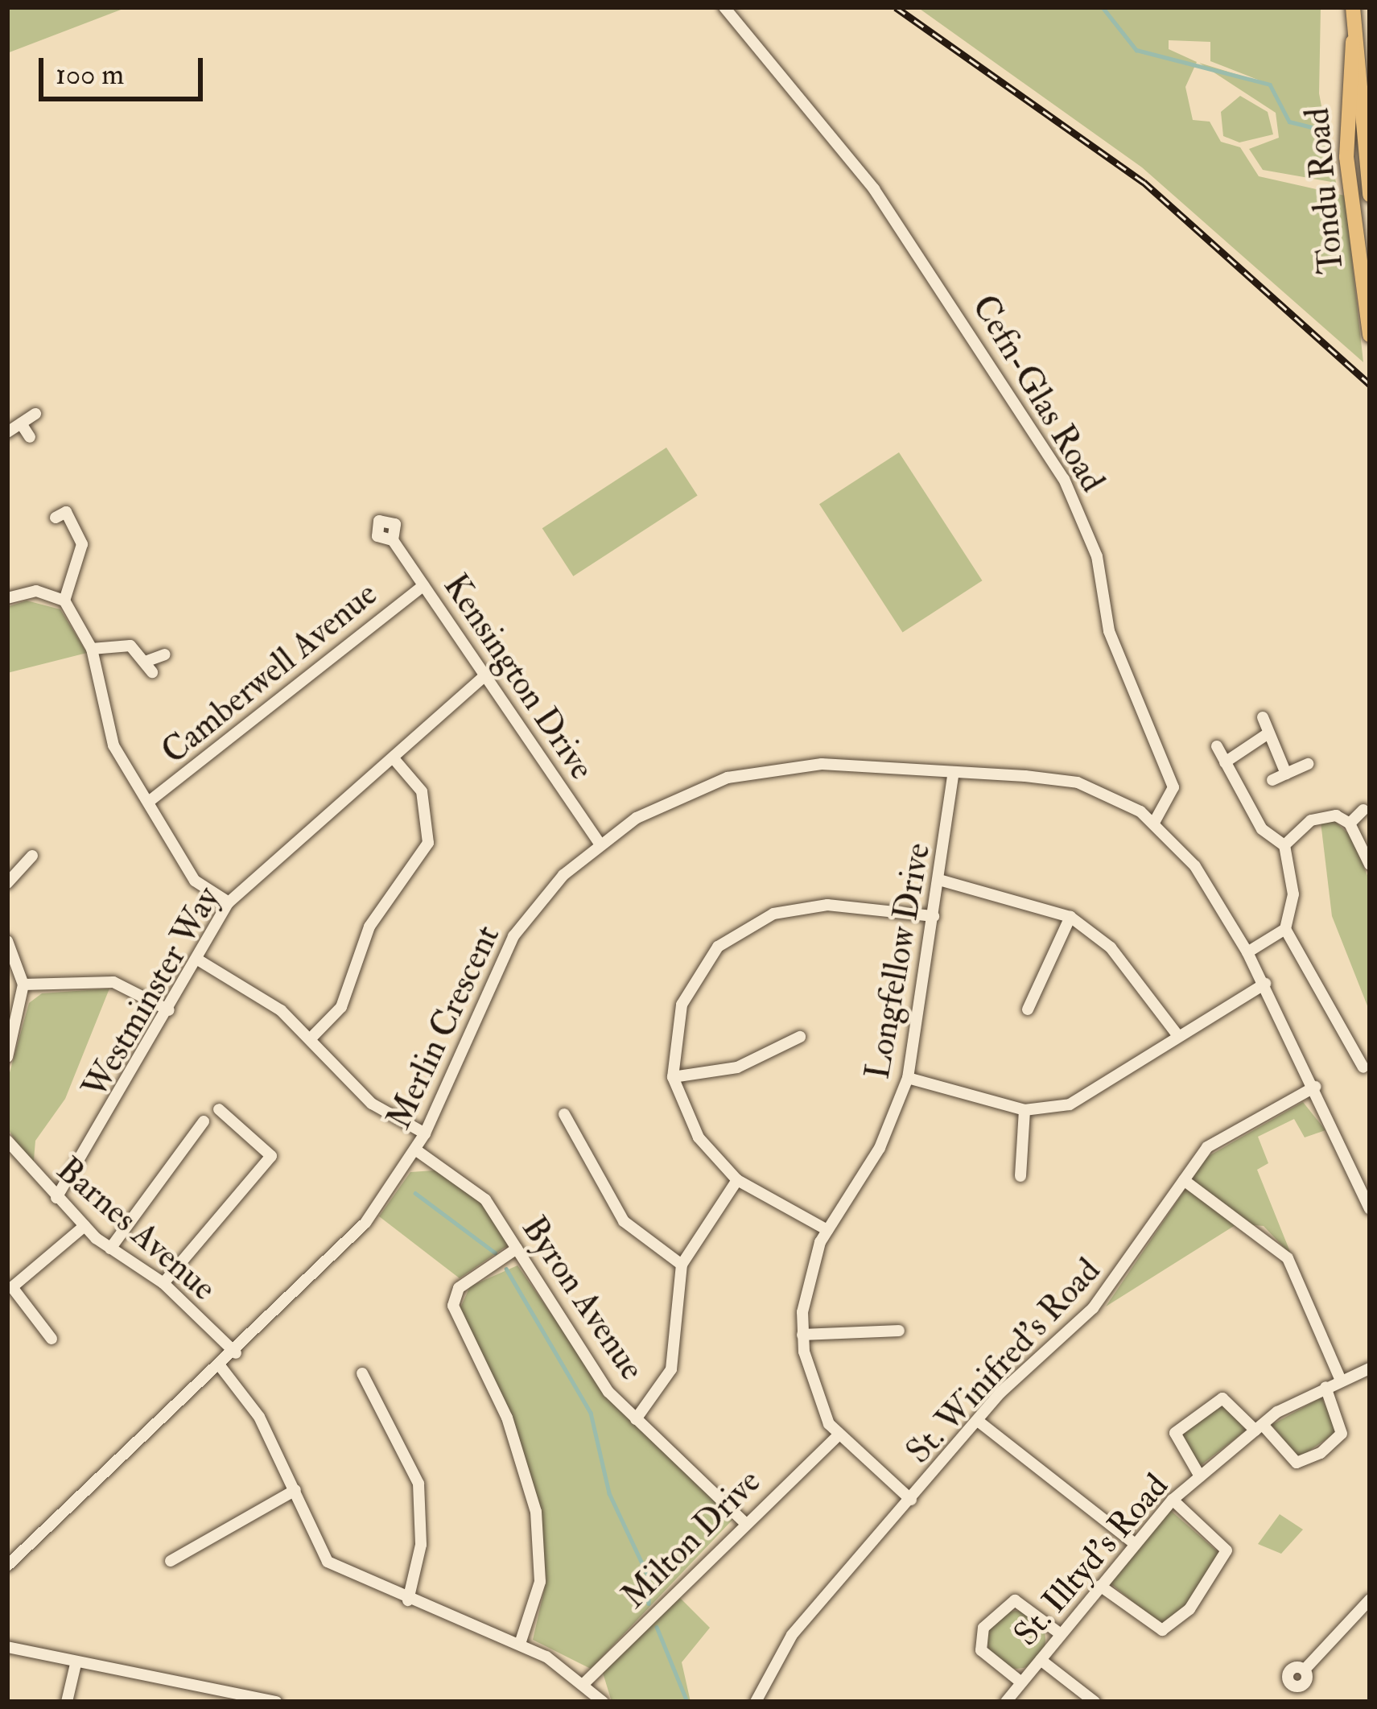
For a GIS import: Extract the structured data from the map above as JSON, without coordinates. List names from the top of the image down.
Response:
{
  "streets": {
    "main road": ["Tondu Road"],
    "street": [
      "Cefn-Glas Road",
      "Camberwell Avenue",
      "Kensington Drive",
      "Longfellow Drive",
      "Westminster Way",
      "Merlin Crescent",
      "Barnes Avenue",
      "Byron Avenue",
      "St. Winifred's Road",
      "Milton Drive",
      "St. Illtyd's Road"
    ]
  },
  "crossings": [
    ["Cefn-Glas Road", "Merlin Crescent"],
    ["Camberwell Avenue", "Kensington Drive"],
    ["Kensington Drive", "Westminster Way"],
    ["Kensington Drive", "Merlin Crescent"],
    ["Longfellow Drive", "Merlin Crescent"],
    ["Longfellow Drive", "Milton Drive"],
    ["Westminster Way", "Barnes Avenue"],
    ["Merlin Crescent", "Barnes Avenue"],
    ["Merlin Crescent", "Byron Avenue"],
    ["Byron Avenue", "Milton Drive"]
  ],
  "scale_bar": "100 m"
}
